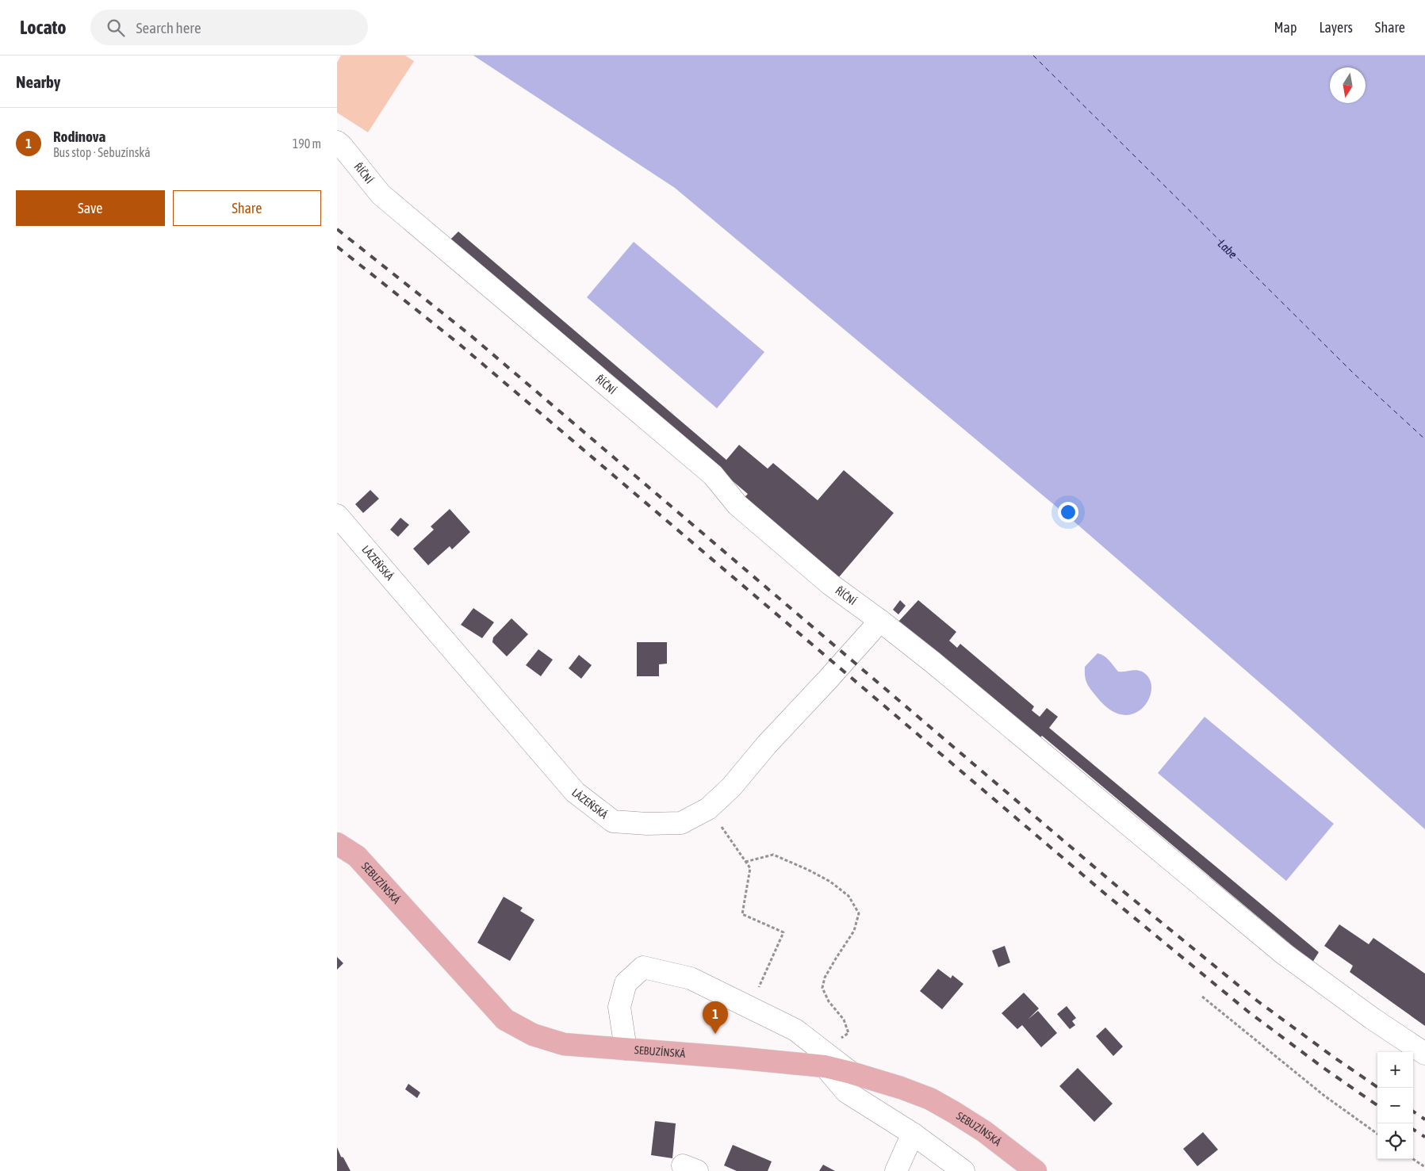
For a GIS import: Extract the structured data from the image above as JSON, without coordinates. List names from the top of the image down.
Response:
{
  "streets": {
    "main road": ["SEBUZÍNSKÁ"],
    "street": ["ŘÍČNÍ", "LÁZEŇSKÁ"]
  },
  "crossings": [
    ["ŘÍČNÍ", "LÁZEŇSKÁ"]
  ],
  "water": ["Labe"],
  "north": "bottom",
  "page": {
    "header": "Locato",
    "search": "Search here",
    "nav": ["Map", "Layers", "Share"],
    "heading": "Nearby",
    "list": [
      {
        "mark": "1",
        "name": "Rodinova",
        "note": "Bus stop · Sebuzínská",
        "value": "190 m"
      }
    ],
    "buttons": ["Save", "Share"],
    "pins": "1",
    "map_buttons": ["+", "−"]
  }
}
